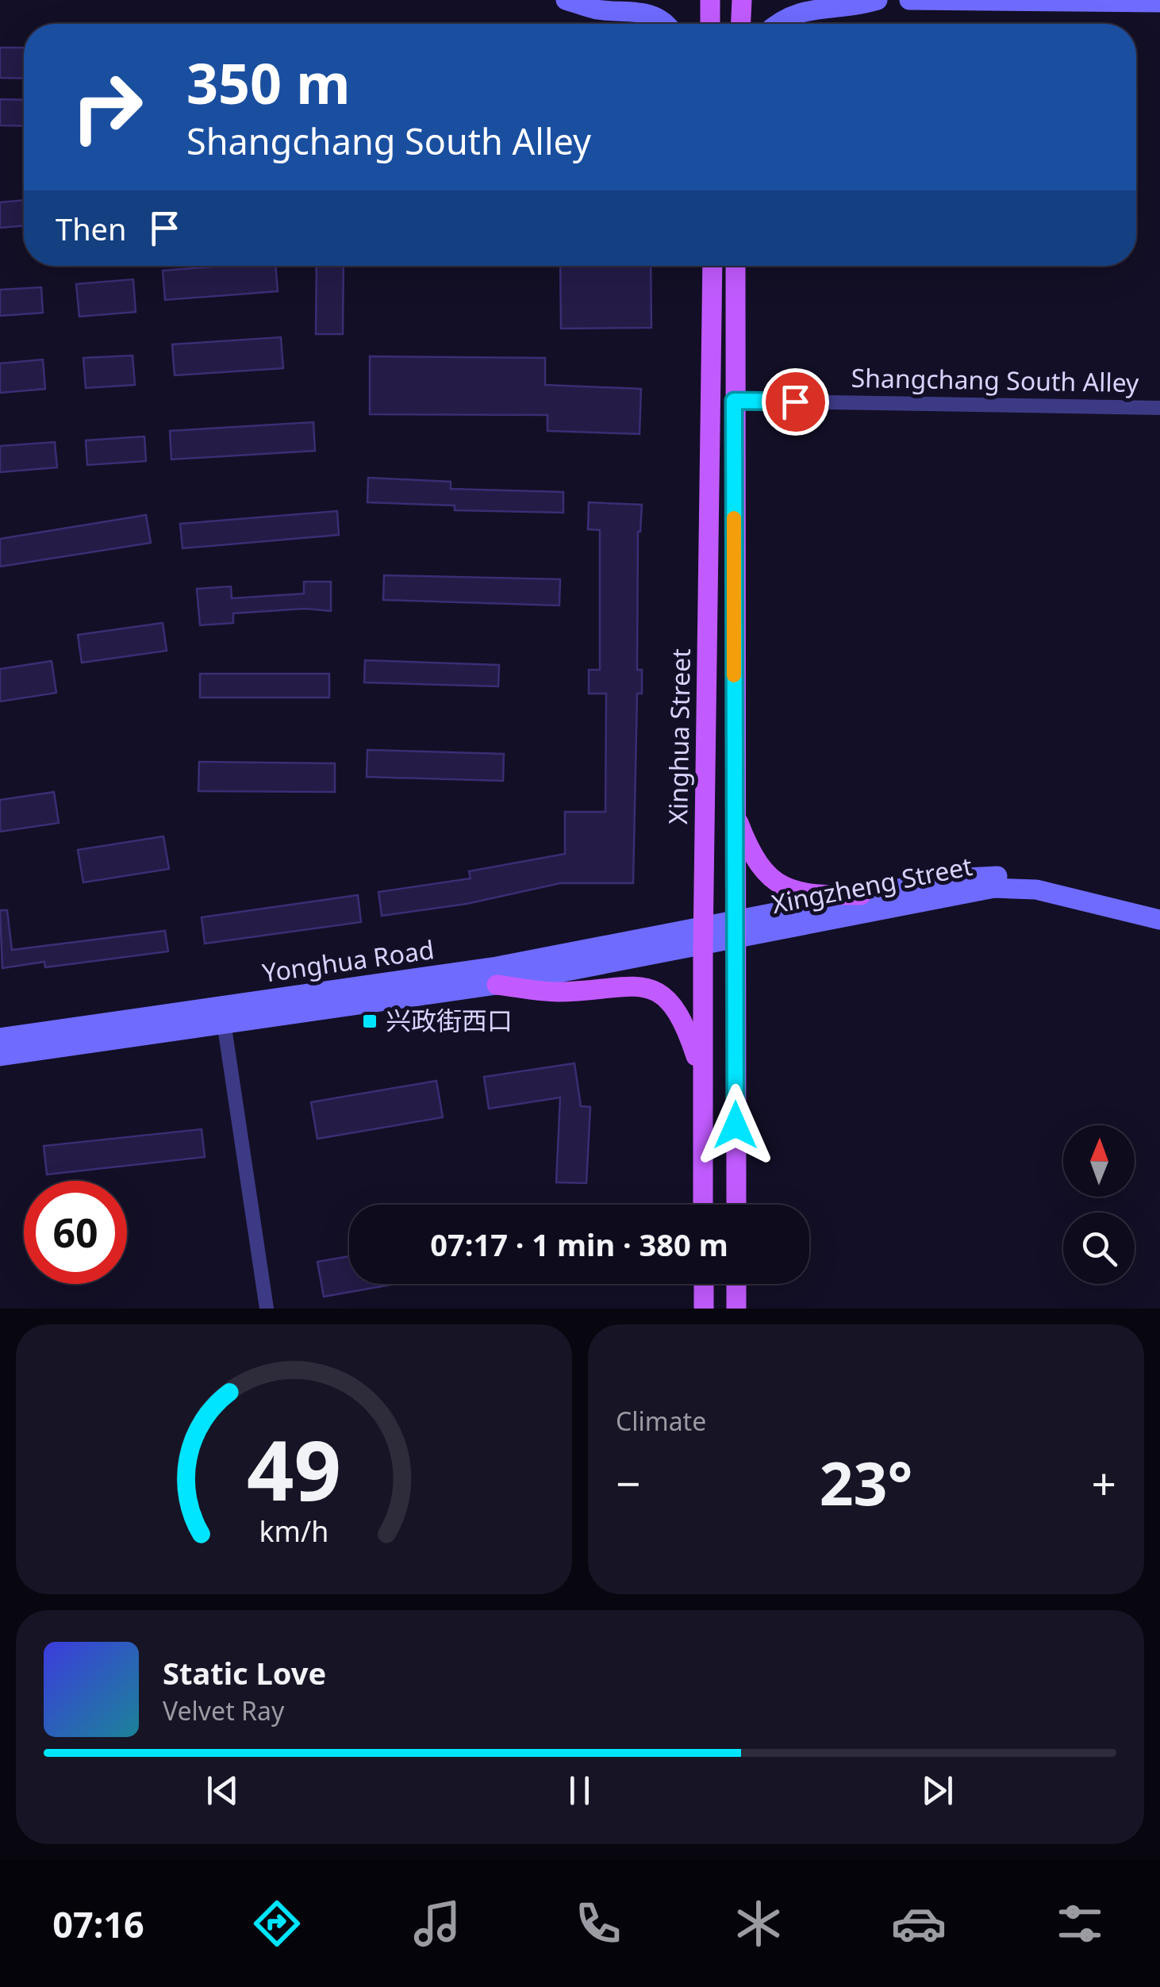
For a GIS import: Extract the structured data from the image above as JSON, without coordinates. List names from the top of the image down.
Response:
{
  "streets": {
    "main road": ["Xinghua Street", "Xingzheng Street", "Yonghua Road"],
    "street": ["Shangchang South Alley"]
  },
  "crossings": [
    ["Shangchang South Alley", "Xinghua Street"],
    ["Xinghua Street", "Xingzheng Street"],
    ["Xinghua Street", "Yonghua Road"]
  ],
  "places": {
    "transit": ["兴政街西口"]
  },
  "north": "top",
  "page": {
    "turn": ["350 m", "Shangchang South Alley"],
    "then": "Then",
    "limit": "60",
    "trip": "07:17 · 1 min · 380 m",
    "tile": "Climate",
    "heat": ["−", "23°", "+"],
    "song": ["Static Love", "Velvet Ray"],
    "tabs": "07:16",
    "gauge": ["49", "km/h"]
  }
}
